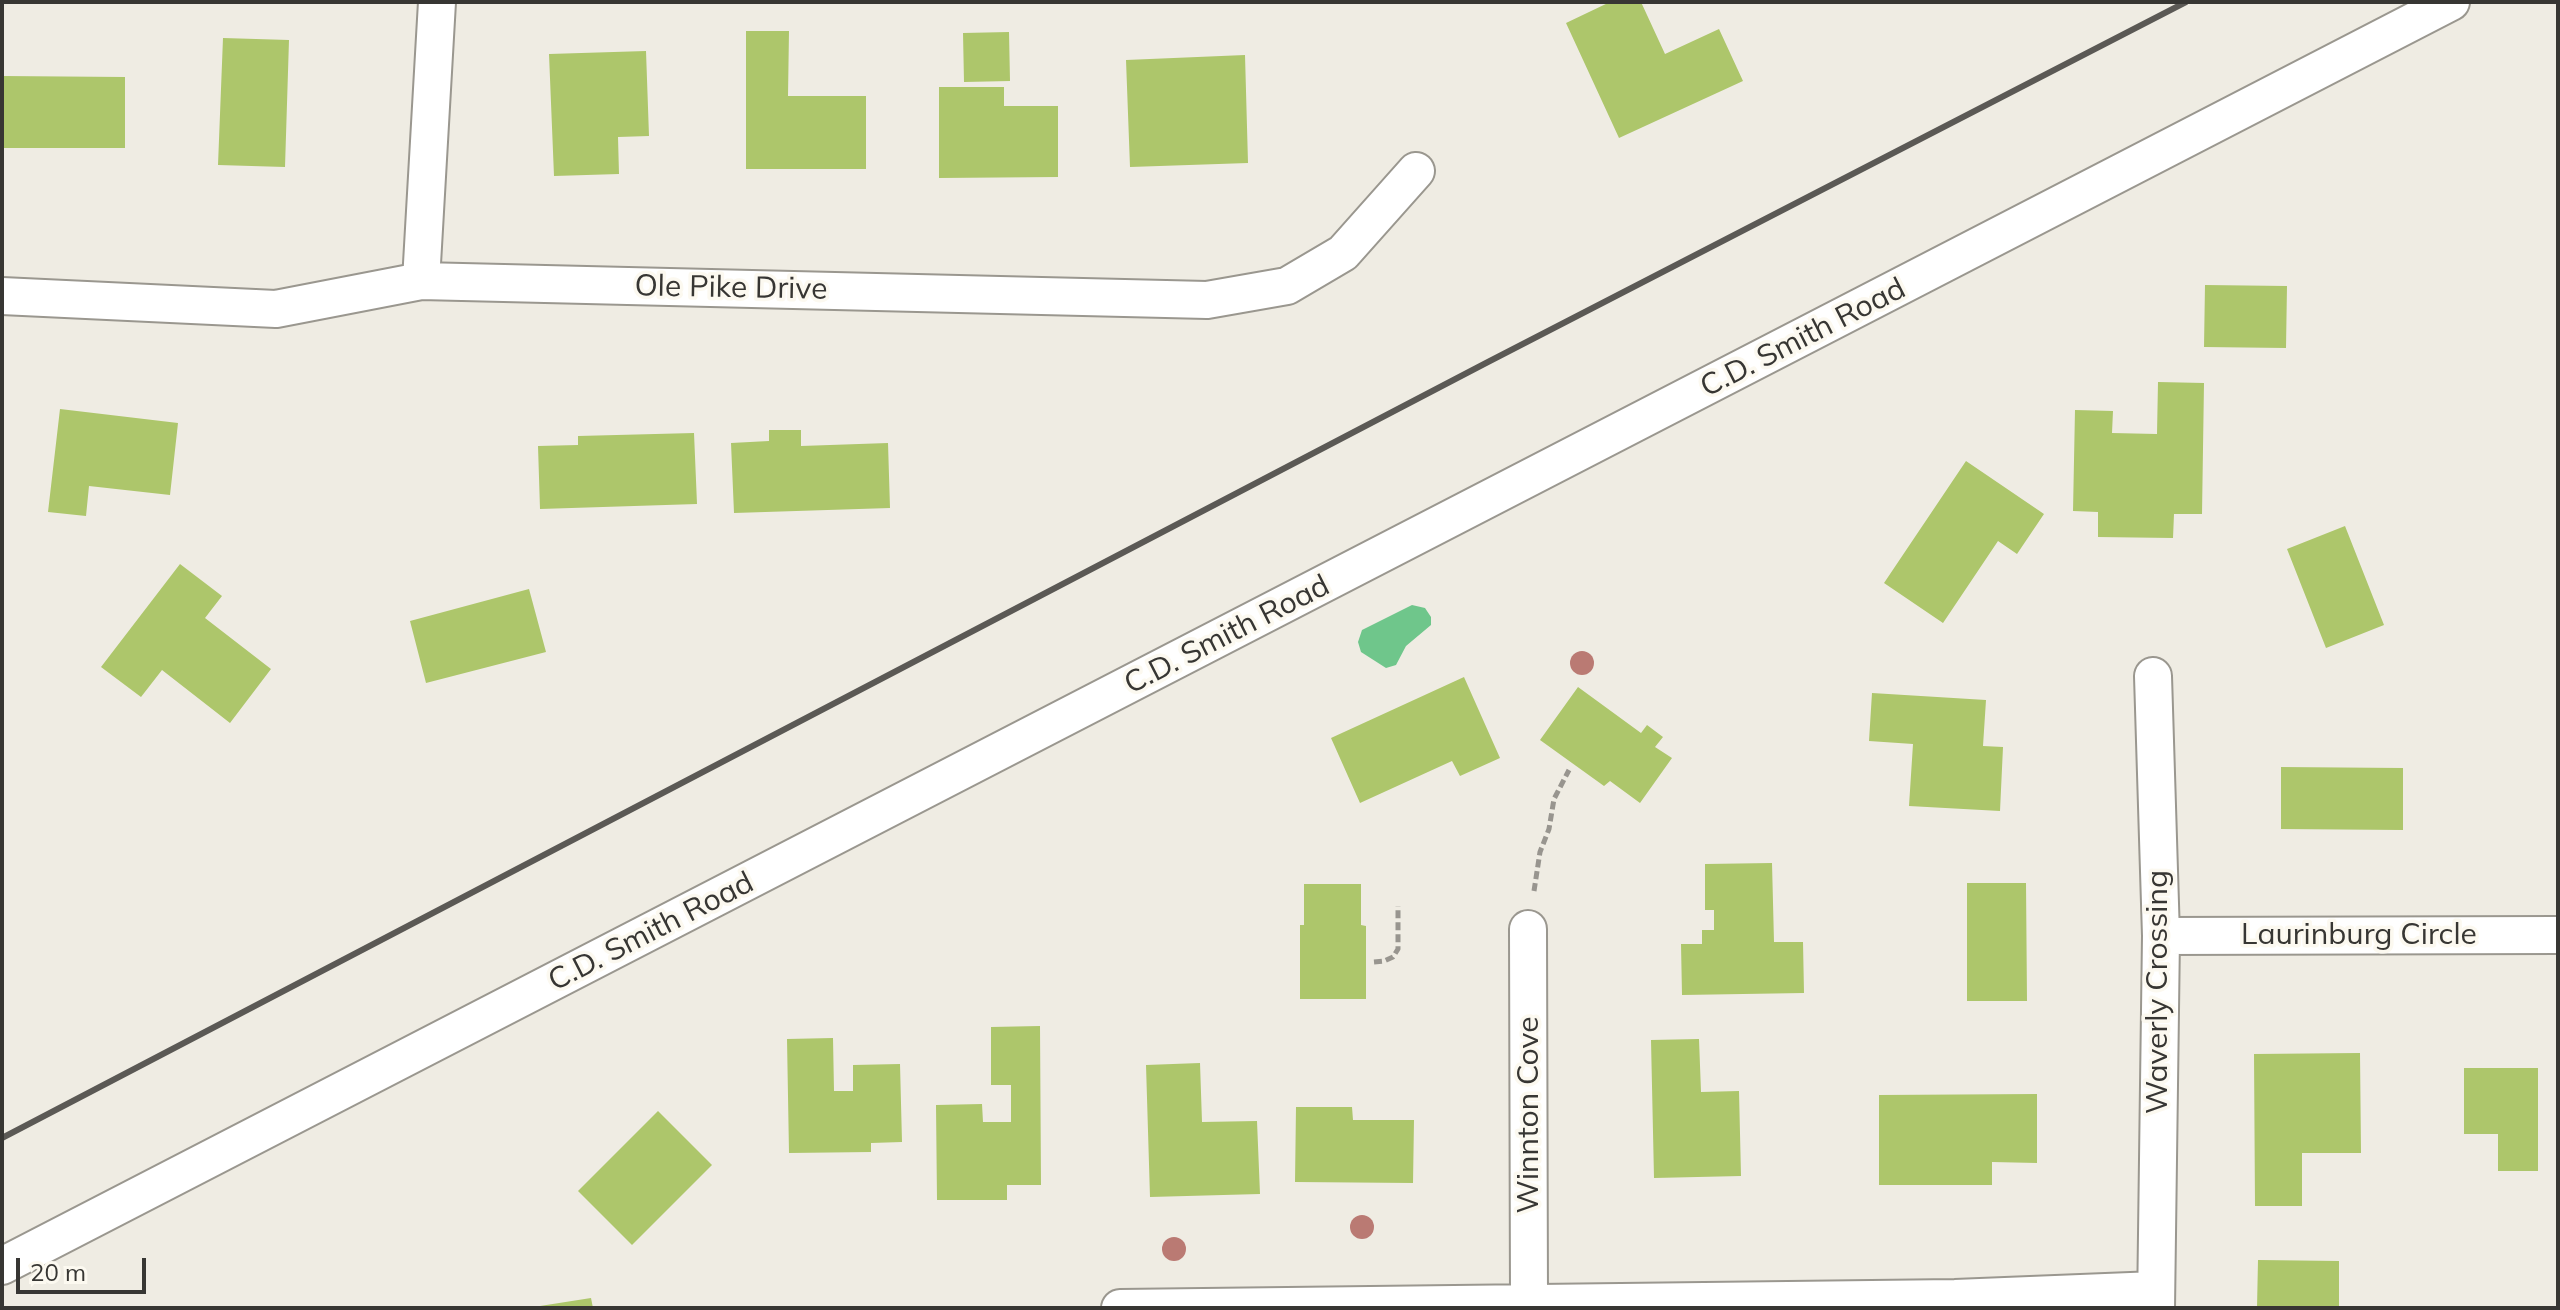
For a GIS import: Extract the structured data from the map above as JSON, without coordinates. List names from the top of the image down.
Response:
{
  "streets": {
    "street": [
      "Ole Pike Drive",
      "C.D. Smith Road",
      "Laurinburg Circle",
      "Waverly Crossing",
      "Winnton Cove"
    ]
  },
  "crossings": [
    ["Laurinburg Circle", "Waverly Crossing"]
  ],
  "scale_bar": "20 m"
}
